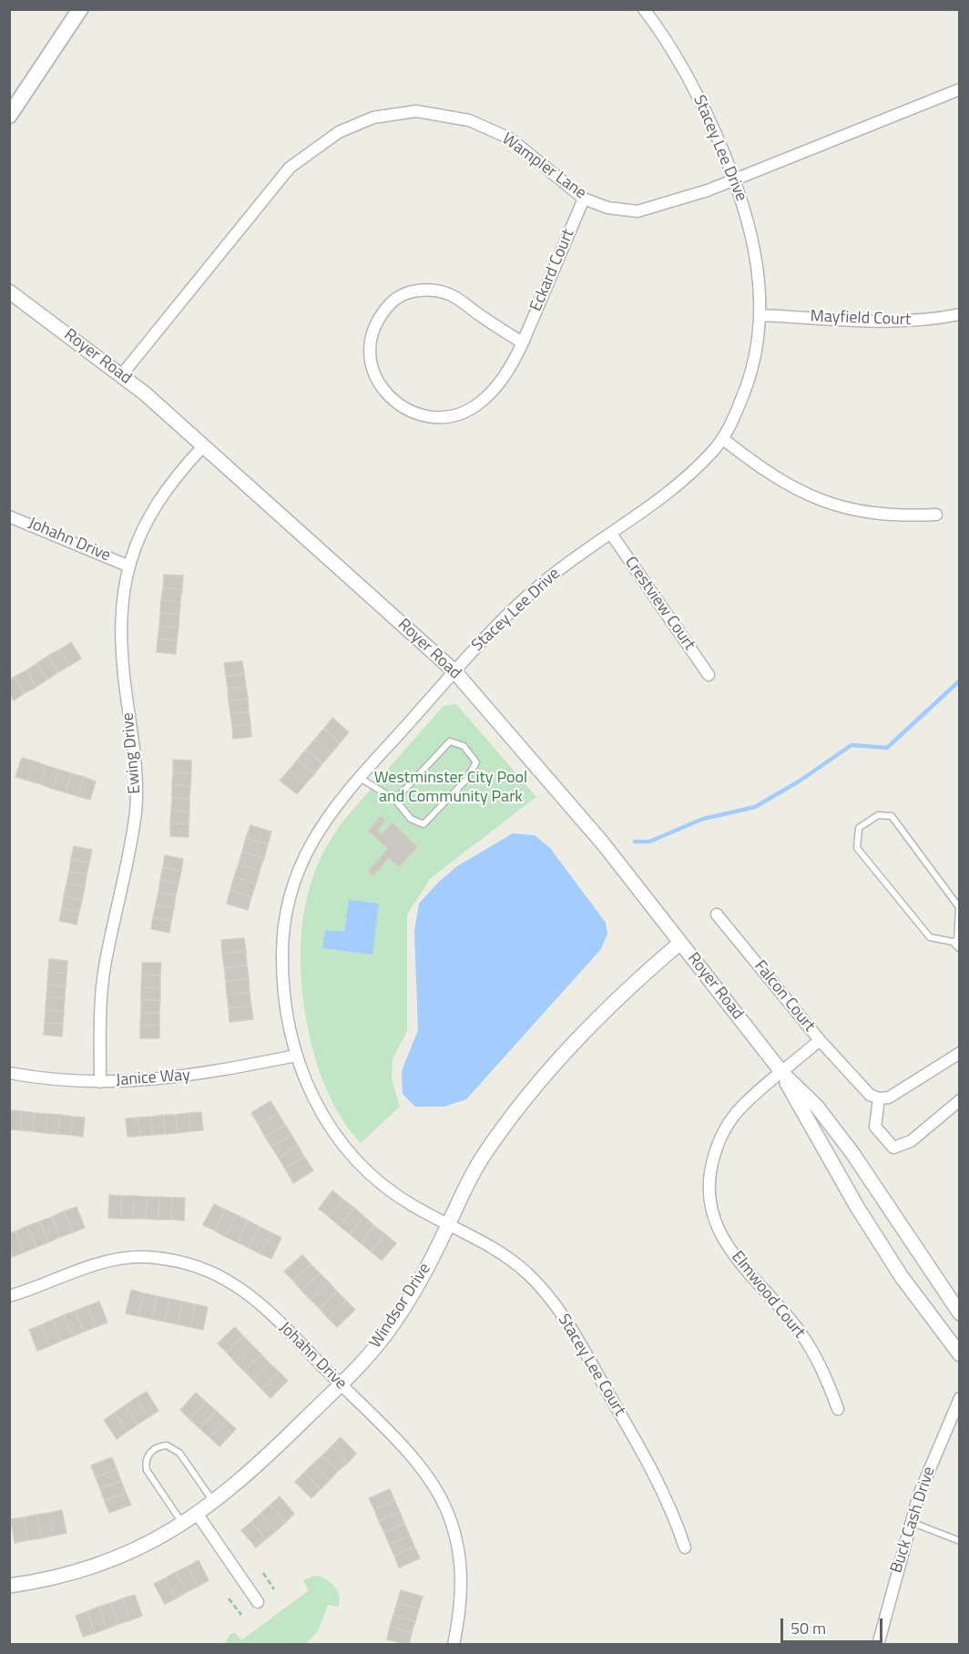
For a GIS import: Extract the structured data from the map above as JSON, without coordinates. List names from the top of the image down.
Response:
{
  "streets": {
    "street": [
      "Stacey Lee Drive",
      "Wampler Lane",
      "Eckard Court",
      "Mayfield Court",
      "Royer Road",
      "Johahn Drive",
      "Crestview Court",
      "Ewing Drive",
      "Falcon Court",
      "Janice Way",
      "Elmwood Court",
      "Windsor Drive",
      "Stacey Lee Court",
      "Buck Cash Drive"
    ]
  },
  "crossings": [
    ["Stacey Lee Drive", "Wampler Lane"],
    ["Stacey Lee Drive", "Mayfield Court"],
    ["Stacey Lee Drive", "Royer Road"],
    ["Stacey Lee Drive", "Crestview Court"],
    ["Stacey Lee Drive", "Janice Way"],
    ["Stacey Lee Drive", "Windsor Drive"],
    ["Stacey Lee Drive", "Stacey Lee Court"],
    ["Wampler Lane", "Eckard Court"],
    ["Wampler Lane", "Royer Road"],
    ["Royer Road", "Ewing Drive"],
    ["Royer Road", "Falcon Court"],
    ["Royer Road", "Elmwood Court"],
    ["Royer Road", "Windsor Drive"],
    ["Johahn Drive", "Ewing Drive"],
    ["Johahn Drive", "Windsor Drive"],
    ["Ewing Drive", "Janice Way"],
    ["Falcon Court", "Elmwood Court"],
    ["Windsor Drive", "Stacey Lee Court"]
  ],
  "parks": ["Westminster City Pool and Community Park"],
  "scale_bar": "50 m"
}
